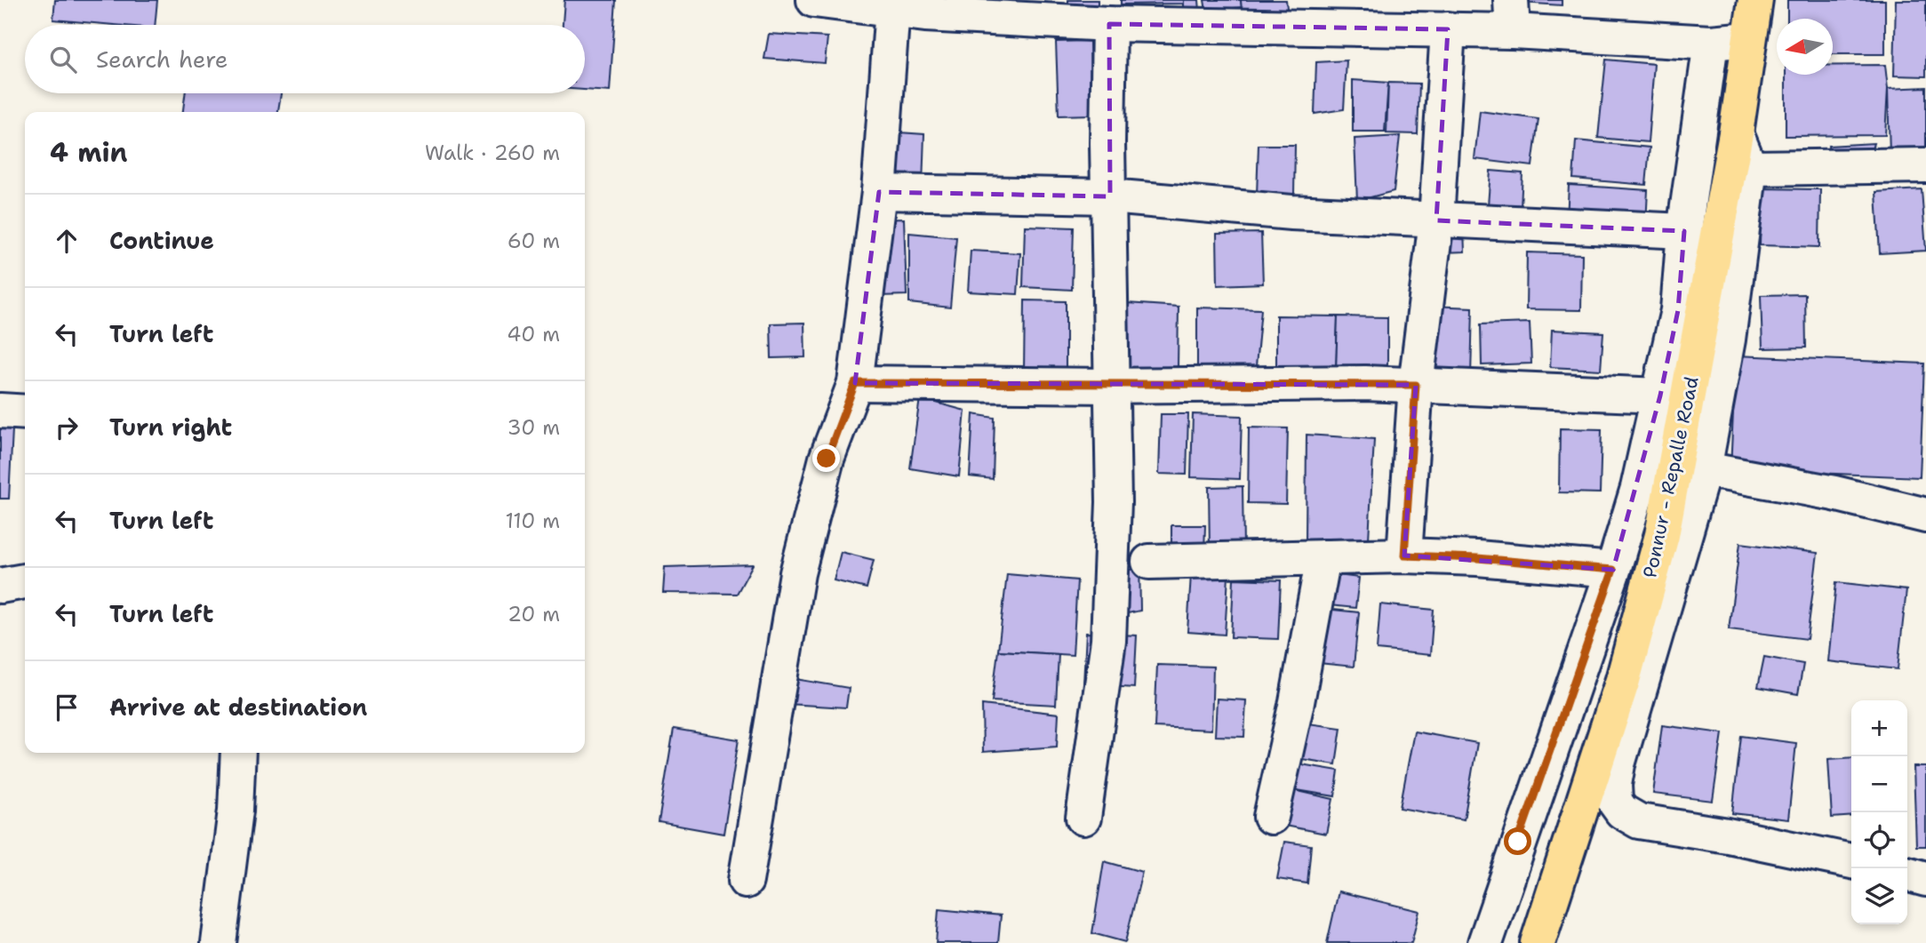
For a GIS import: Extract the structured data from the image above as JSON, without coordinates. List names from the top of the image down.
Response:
{
  "streets": {
    "main road": ["Ponnur - Repalle Road"]
  },
  "north": "left",
  "page": {
    "search": "Search here",
    "heading": ["4 min", "Walk · 260 m"],
    "list": [
      ["Continue", "60 m"],
      ["Turn left", "40 m"],
      ["Turn right", "30 m"],
      ["Turn left", "110 m"],
      ["Turn left", "20 m"],
      "Arrive at destination"
    ],
    "map_buttons": ["+", "−"]
  }
}
